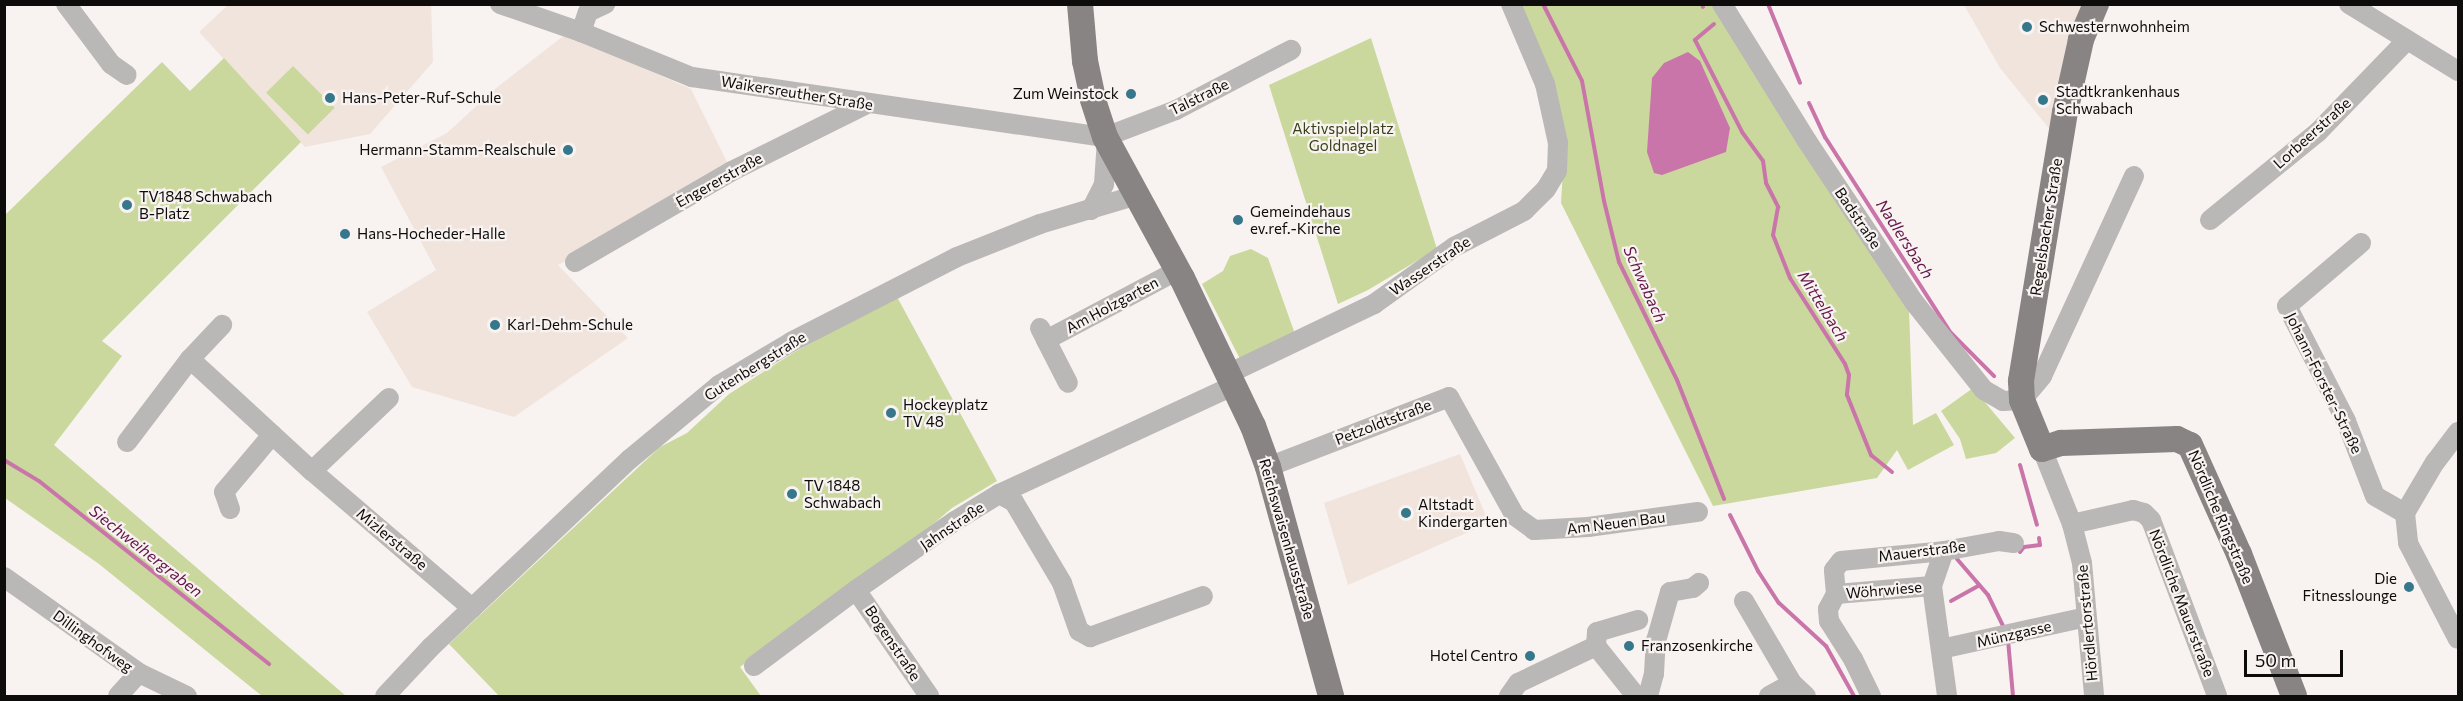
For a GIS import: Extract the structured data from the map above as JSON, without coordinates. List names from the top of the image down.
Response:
{
  "streets": {
    "main road": ["Regelsbacher Straße", "Nördliche Ringstraße", "Reichswaisenhausstraße"],
    "street": [
      "Waikersreuther Straße",
      "Talstraße",
      "Lorbeerstraße",
      "Engererstraße",
      "Badstraße",
      "Wasserstraße",
      "Am Holzgarten",
      "Gutenbergstraße",
      "Johann-Forster-Straße",
      "Petzoldtstraße",
      "Am Neuen Bau",
      "Jahnstraße",
      "Mizlerstraße",
      "Mauerstraße",
      "Wöhrwiese",
      "Nördliche Mauerstraße",
      "Hördlertorstraße",
      "Münzgasse",
      "Dillinghofweg",
      "Bogenstraße"
    ]
  },
  "crossings": [
    ["Waikersreuther Straße", "Talstraße"],
    ["Waikersreuther Straße", "Engererstraße"],
    ["Waikersreuther Straße", "Reichswaisenhausstraße"],
    ["Talstraße", "Reichswaisenhausstraße"],
    ["Badstraße", "Regelsbacher Straße"],
    ["Regelsbacher Straße", "Nördliche Ringstraße"],
    ["Regelsbacher Straße", "Hördlertorstraße"],
    ["Wasserstraße", "Reichswaisenhausstraße"],
    ["Am Holzgarten", "Reichswaisenhausstraße"],
    ["Gutenbergstraße", "Mizlerstraße"],
    ["Gutenbergstraße", "Reichswaisenhausstraße"],
    ["Petzoldtstraße", "Am Neuen Bau"],
    ["Petzoldtstraße", "Reichswaisenhausstraße"],
    ["Nördliche Ringstraße", "Hördlertorstraße"],
    ["Jahnstraße", "Bogenstraße"],
    ["Mauerstraße", "Wöhrwiese"],
    ["Nördliche Mauerstraße", "Hördlertorstraße"],
    ["Hördlertorstraße", "Münzgasse"]
  ],
  "water": [
    "Nadlersbach",
    "Schwabach",
    "Mittelbach",
    "Siechweihergraben"
  ],
  "parks": ["Aktivspielplatz Goldnagel"],
  "places": [
    "Schwesternwohnheim",
    "Zum Weinstock",
    "Hans-Peter-Ruf-Schule",
    "Stadtkrankenhaus Schwabach",
    "Hermann-Stamm-Realschule",
    "TV1848 Schwabach B-Platz",
    "Gemeindehaus ev.ref.-Kirche",
    "Hans-Hocheder-Halle",
    "Karl-Dehm-Schule",
    "Hockeyplatz TV 48",
    "TV 1848 Schwabach",
    "Altstadt Kindergarten",
    "Die Fitnesslounge",
    "Franzosenkirche",
    "Hotel Centro"
  ],
  "scale_bar": "50 m"
}
